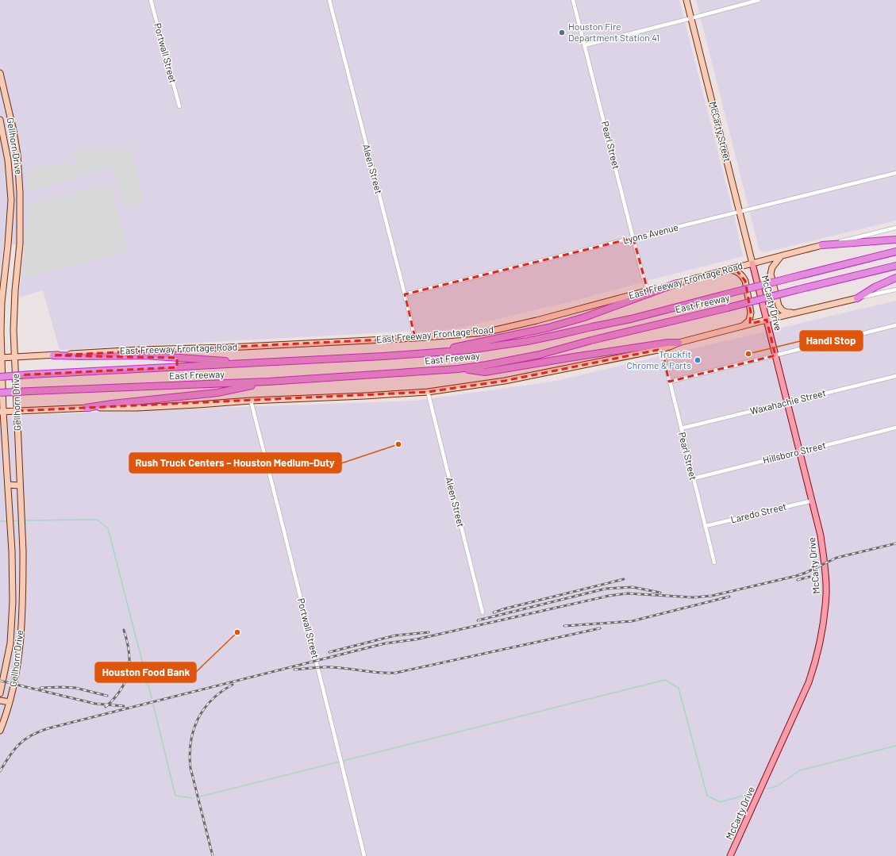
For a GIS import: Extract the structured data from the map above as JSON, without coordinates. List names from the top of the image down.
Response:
{
  "streets": {
    "highway": ["East Freeway"],
    "main road": [
      "McCarty Street",
      "Gellhorn Drive",
      "East Freeway Frontage Road",
      "McCarty Drive"
    ],
    "street": [
      "Portwall Street",
      "Pearl Street",
      "Aleen Street",
      "Lyons Avenue",
      "Waxahachie Street",
      "Hillsboro Street",
      "Laredo Street"
    ]
  },
  "crossings": [
    ["McCarty Street", "Lyons Avenue"],
    ["McCarty Street", "East Freeway Frontage Road"],
    ["McCarty Street", "McCarty Drive"],
    ["Pearl Street", "Lyons Avenue"],
    ["Pearl Street", "East Freeway Frontage Road"],
    ["Pearl Street", "Waxahachie Street"],
    ["Pearl Street", "Hillsboro Street"],
    ["Pearl Street", "Laredo Street"],
    ["Gellhorn Drive", "East Freeway Frontage Road"],
    ["Aleen Street", "Lyons Avenue"],
    ["Aleen Street", "East Freeway Frontage Road"],
    ["East Freeway Frontage Road", "McCarty Drive"],
    ["McCarty Drive", "Waxahachie Street"],
    ["McCarty Drive", "Hillsboro Street"],
    ["McCarty Drive", "Laredo Street"]
  ],
  "places": [
    "Houston Fire Department Station 41",
    "Handi Stop",
    "Truckfit Chrome & Parts",
    "Rush Truck Centers – Houston Medium-Duty",
    "Houston Food Bank"
  ]
}
